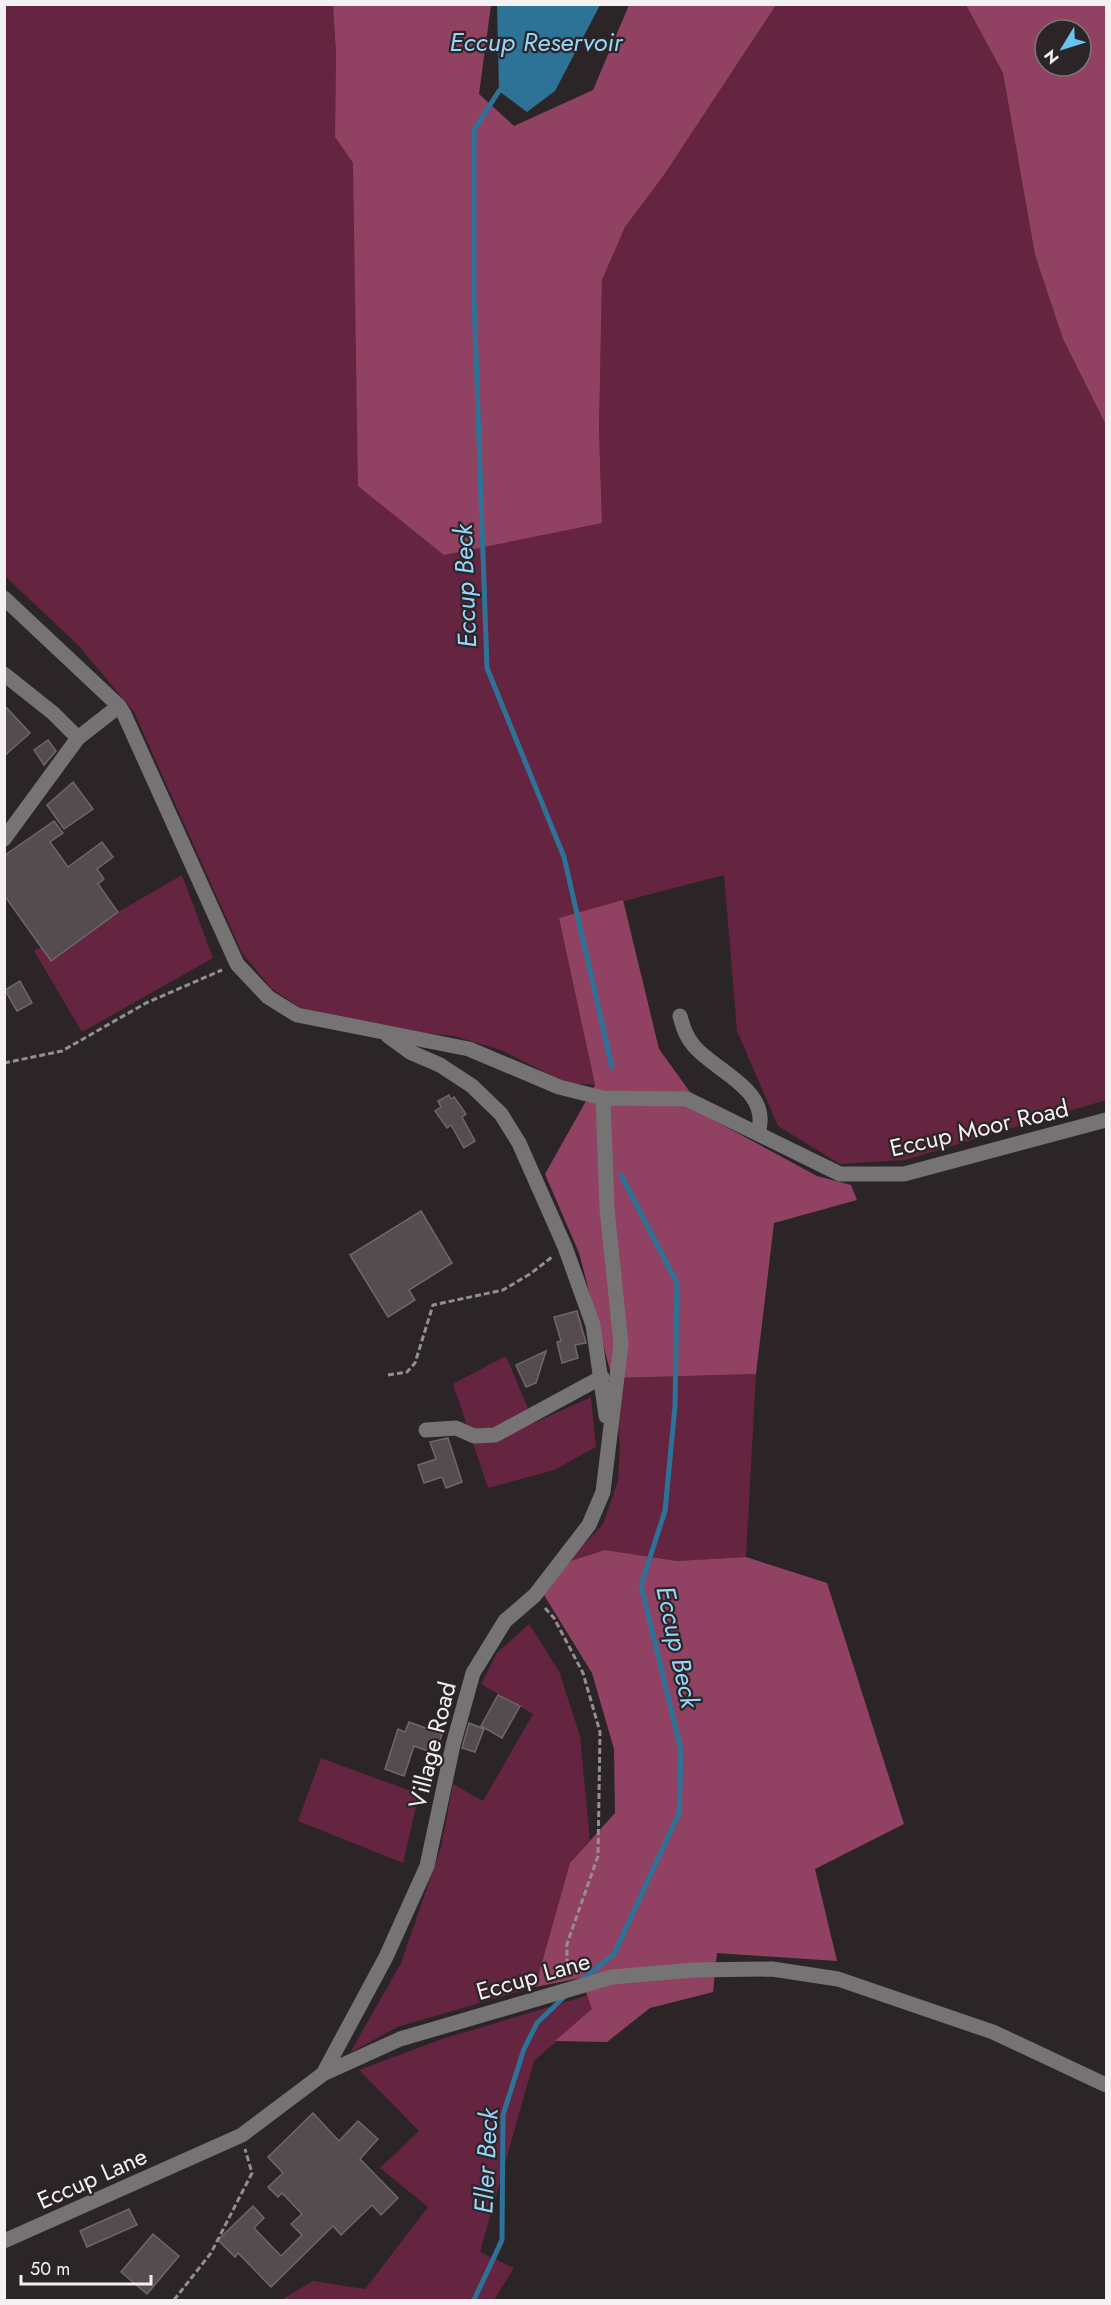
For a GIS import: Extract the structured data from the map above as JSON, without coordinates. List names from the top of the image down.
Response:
{
  "streets": {
    "street": ["Eccup Moor Road", "Village Road", "Eccup Lane"]
  },
  "crossings": [
    ["Village Road", "Eccup Lane"]
  ],
  "water": ["Eccup Reservoir", "Eccup Beck", "Eller Beck"],
  "scale_bar": "50 m",
  "north": "bottom left"
}
